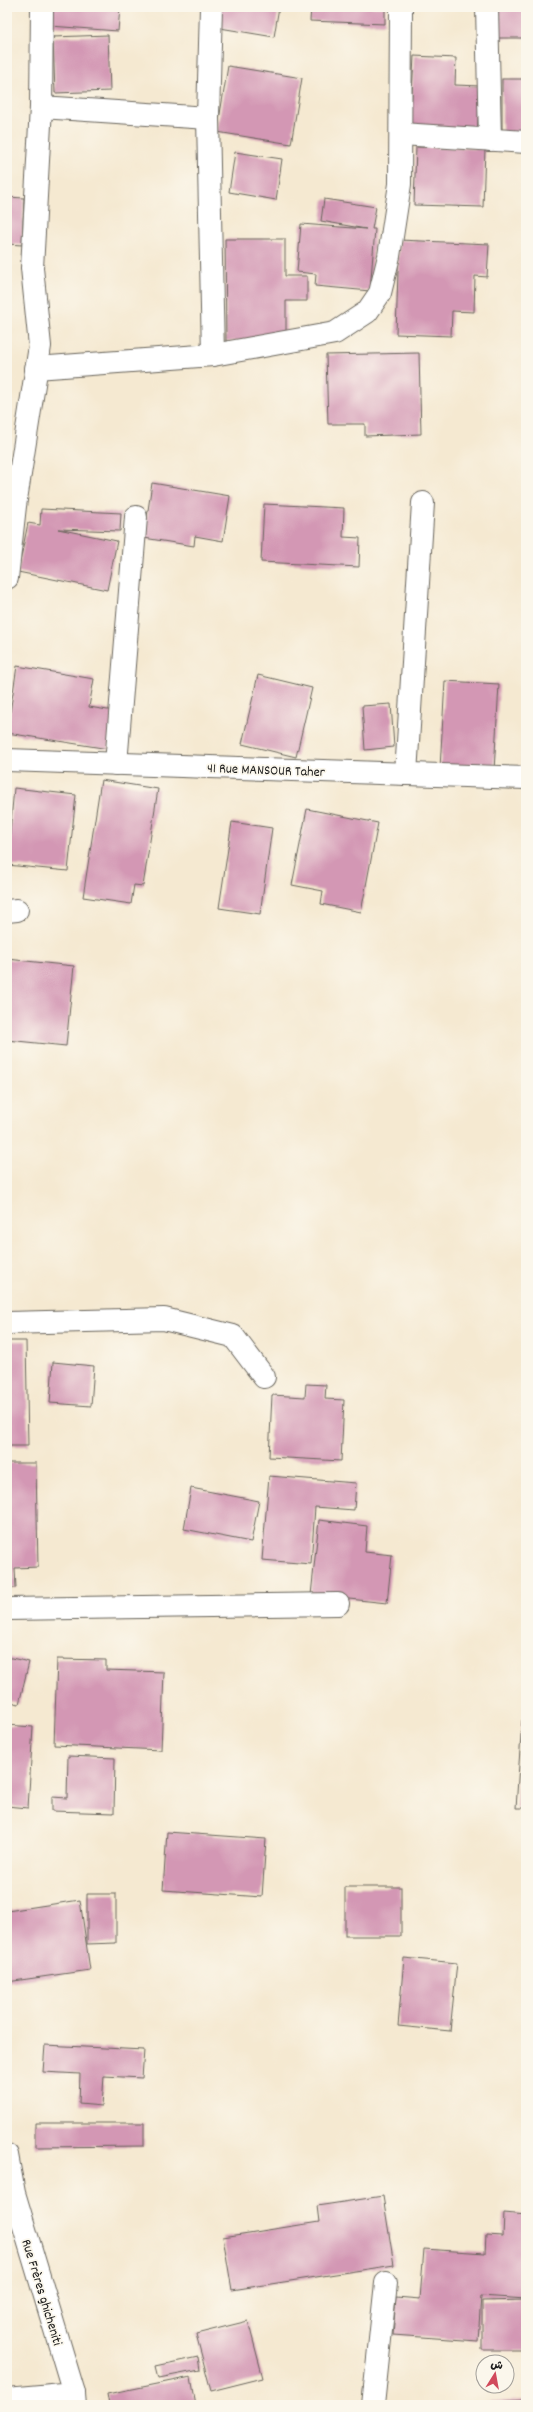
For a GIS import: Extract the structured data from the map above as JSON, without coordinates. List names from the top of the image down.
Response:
{
  "streets": {
    "street": ["41 Rue MANSOUR Taher", "Rue Frères ghicheniti"]
  },
  "north": "top"
}
